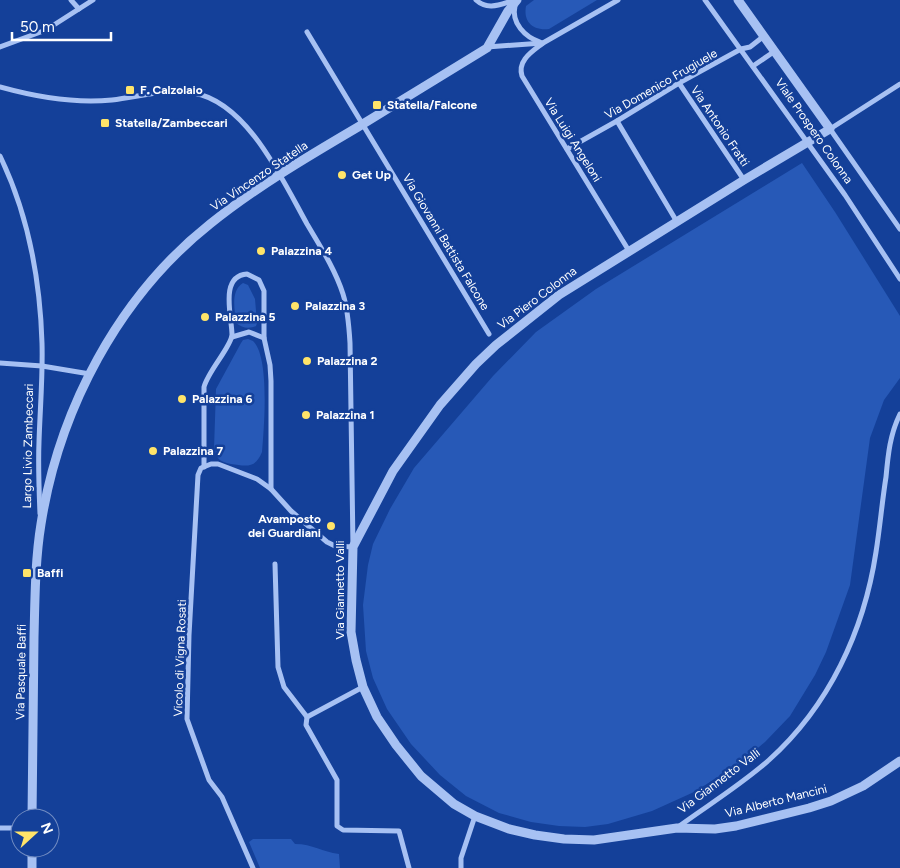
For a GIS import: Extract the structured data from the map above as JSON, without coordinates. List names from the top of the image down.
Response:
{
  "streets": {
    "street": [
      "Via Domenico Frugiuele",
      "Via Antonio Fratti",
      "Viale Prospero Colonna",
      "Via Luigi Angeloni",
      "Via Vincenzo Statella",
      "Via Giovanni Battista Falcone",
      "Via Piero Colonna",
      "Largo Livio Zambeccari",
      "Via Giannetto Valli",
      "Vicolo di Vigna Rosati",
      "Via Pasquale Baffi",
      "Via Alberto Mancini"
    ]
  },
  "crossings": [
    ["Via Domenico Frugiuele", "Via Antonio Fratti"],
    ["Via Domenico Frugiuele", "Viale Prospero Colonna"],
    ["Via Domenico Frugiuele", "Via Luigi Angeloni"],
    ["Via Antonio Fratti", "Via Piero Colonna"],
    ["Viale Prospero Colonna", "Via Piero Colonna"],
    ["Via Luigi Angeloni", "Via Piero Colonna"],
    ["Via Vincenzo Statella", "Via Giovanni Battista Falcone"],
    ["Via Vincenzo Statella", "Largo Livio Zambeccari"],
    ["Via Vincenzo Statella", "Via Giannetto Valli"],
    ["Via Piero Colonna", "Via Giannetto Valli"],
    ["Largo Livio Zambeccari", "Via Pasquale Baffi"],
    ["Via Giannetto Valli", "Via Alberto Mancini"]
  ],
  "places": {
    "transit": [
      "F. Calzolaio",
      "Statella/Falcone",
      "Statella/Zambeccari",
      "Baffi"
    ],
    "other": [
      "Get Up",
      "Palazzina 4",
      "Palazzina 3",
      "Palazzina 5",
      "Palazzina 2",
      "Palazzina 6",
      "Palazzina 1",
      "Palazzina 7",
      "Avamposto dei Guardiani"
    ]
  },
  "scale_bar": "50 m",
  "north": "right"
}
